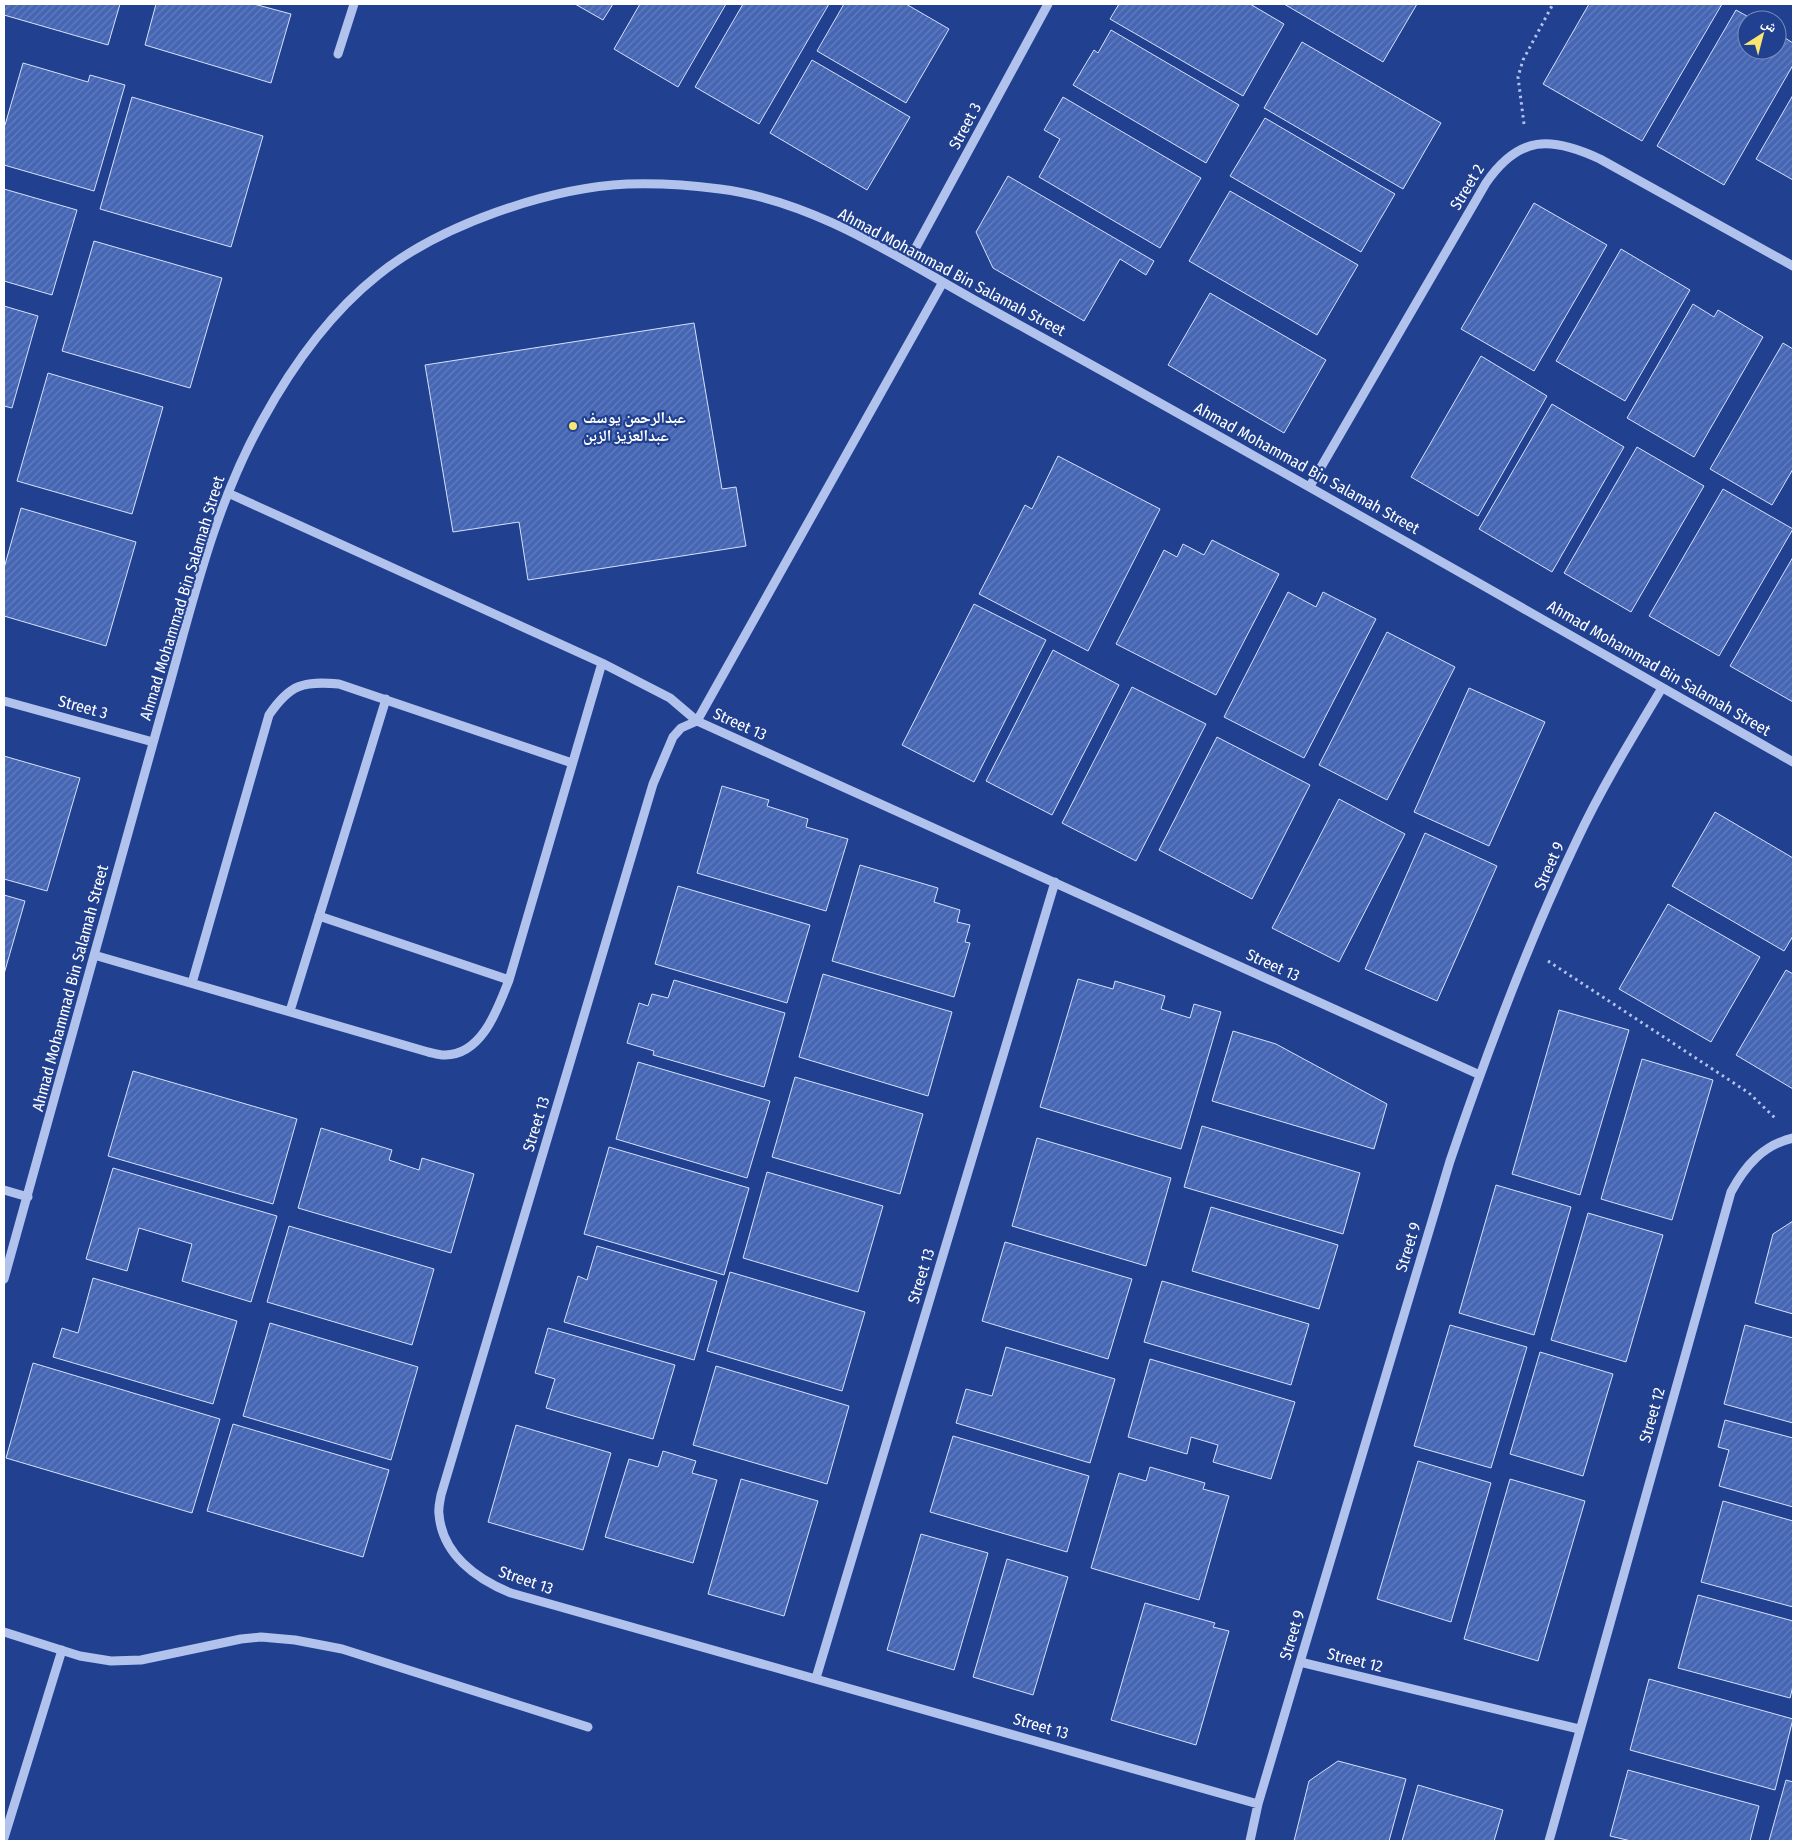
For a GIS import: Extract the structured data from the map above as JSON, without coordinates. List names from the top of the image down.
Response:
{
  "streets": {
    "street": [
      "Street 3",
      "Street 2",
      "Ahmad Mohammad Bin Salamah Street",
      "Street 13",
      "Street 9",
      "Street 12"
    ]
  },
  "crossings": [
    ["Street 3", "Ahmad Mohammad Bin Salamah Street"],
    ["Street 2", "Ahmad Mohammad Bin Salamah Street"],
    ["Ahmad Mohammad Bin Salamah Street", "Street 9"],
    ["Street 13", "Street 9"],
    ["Street 9", "Street 12"]
  ],
  "places": ["عبدالرحمن يوسف عبدالعزيز الزبن"],
  "north": "top right"
}
